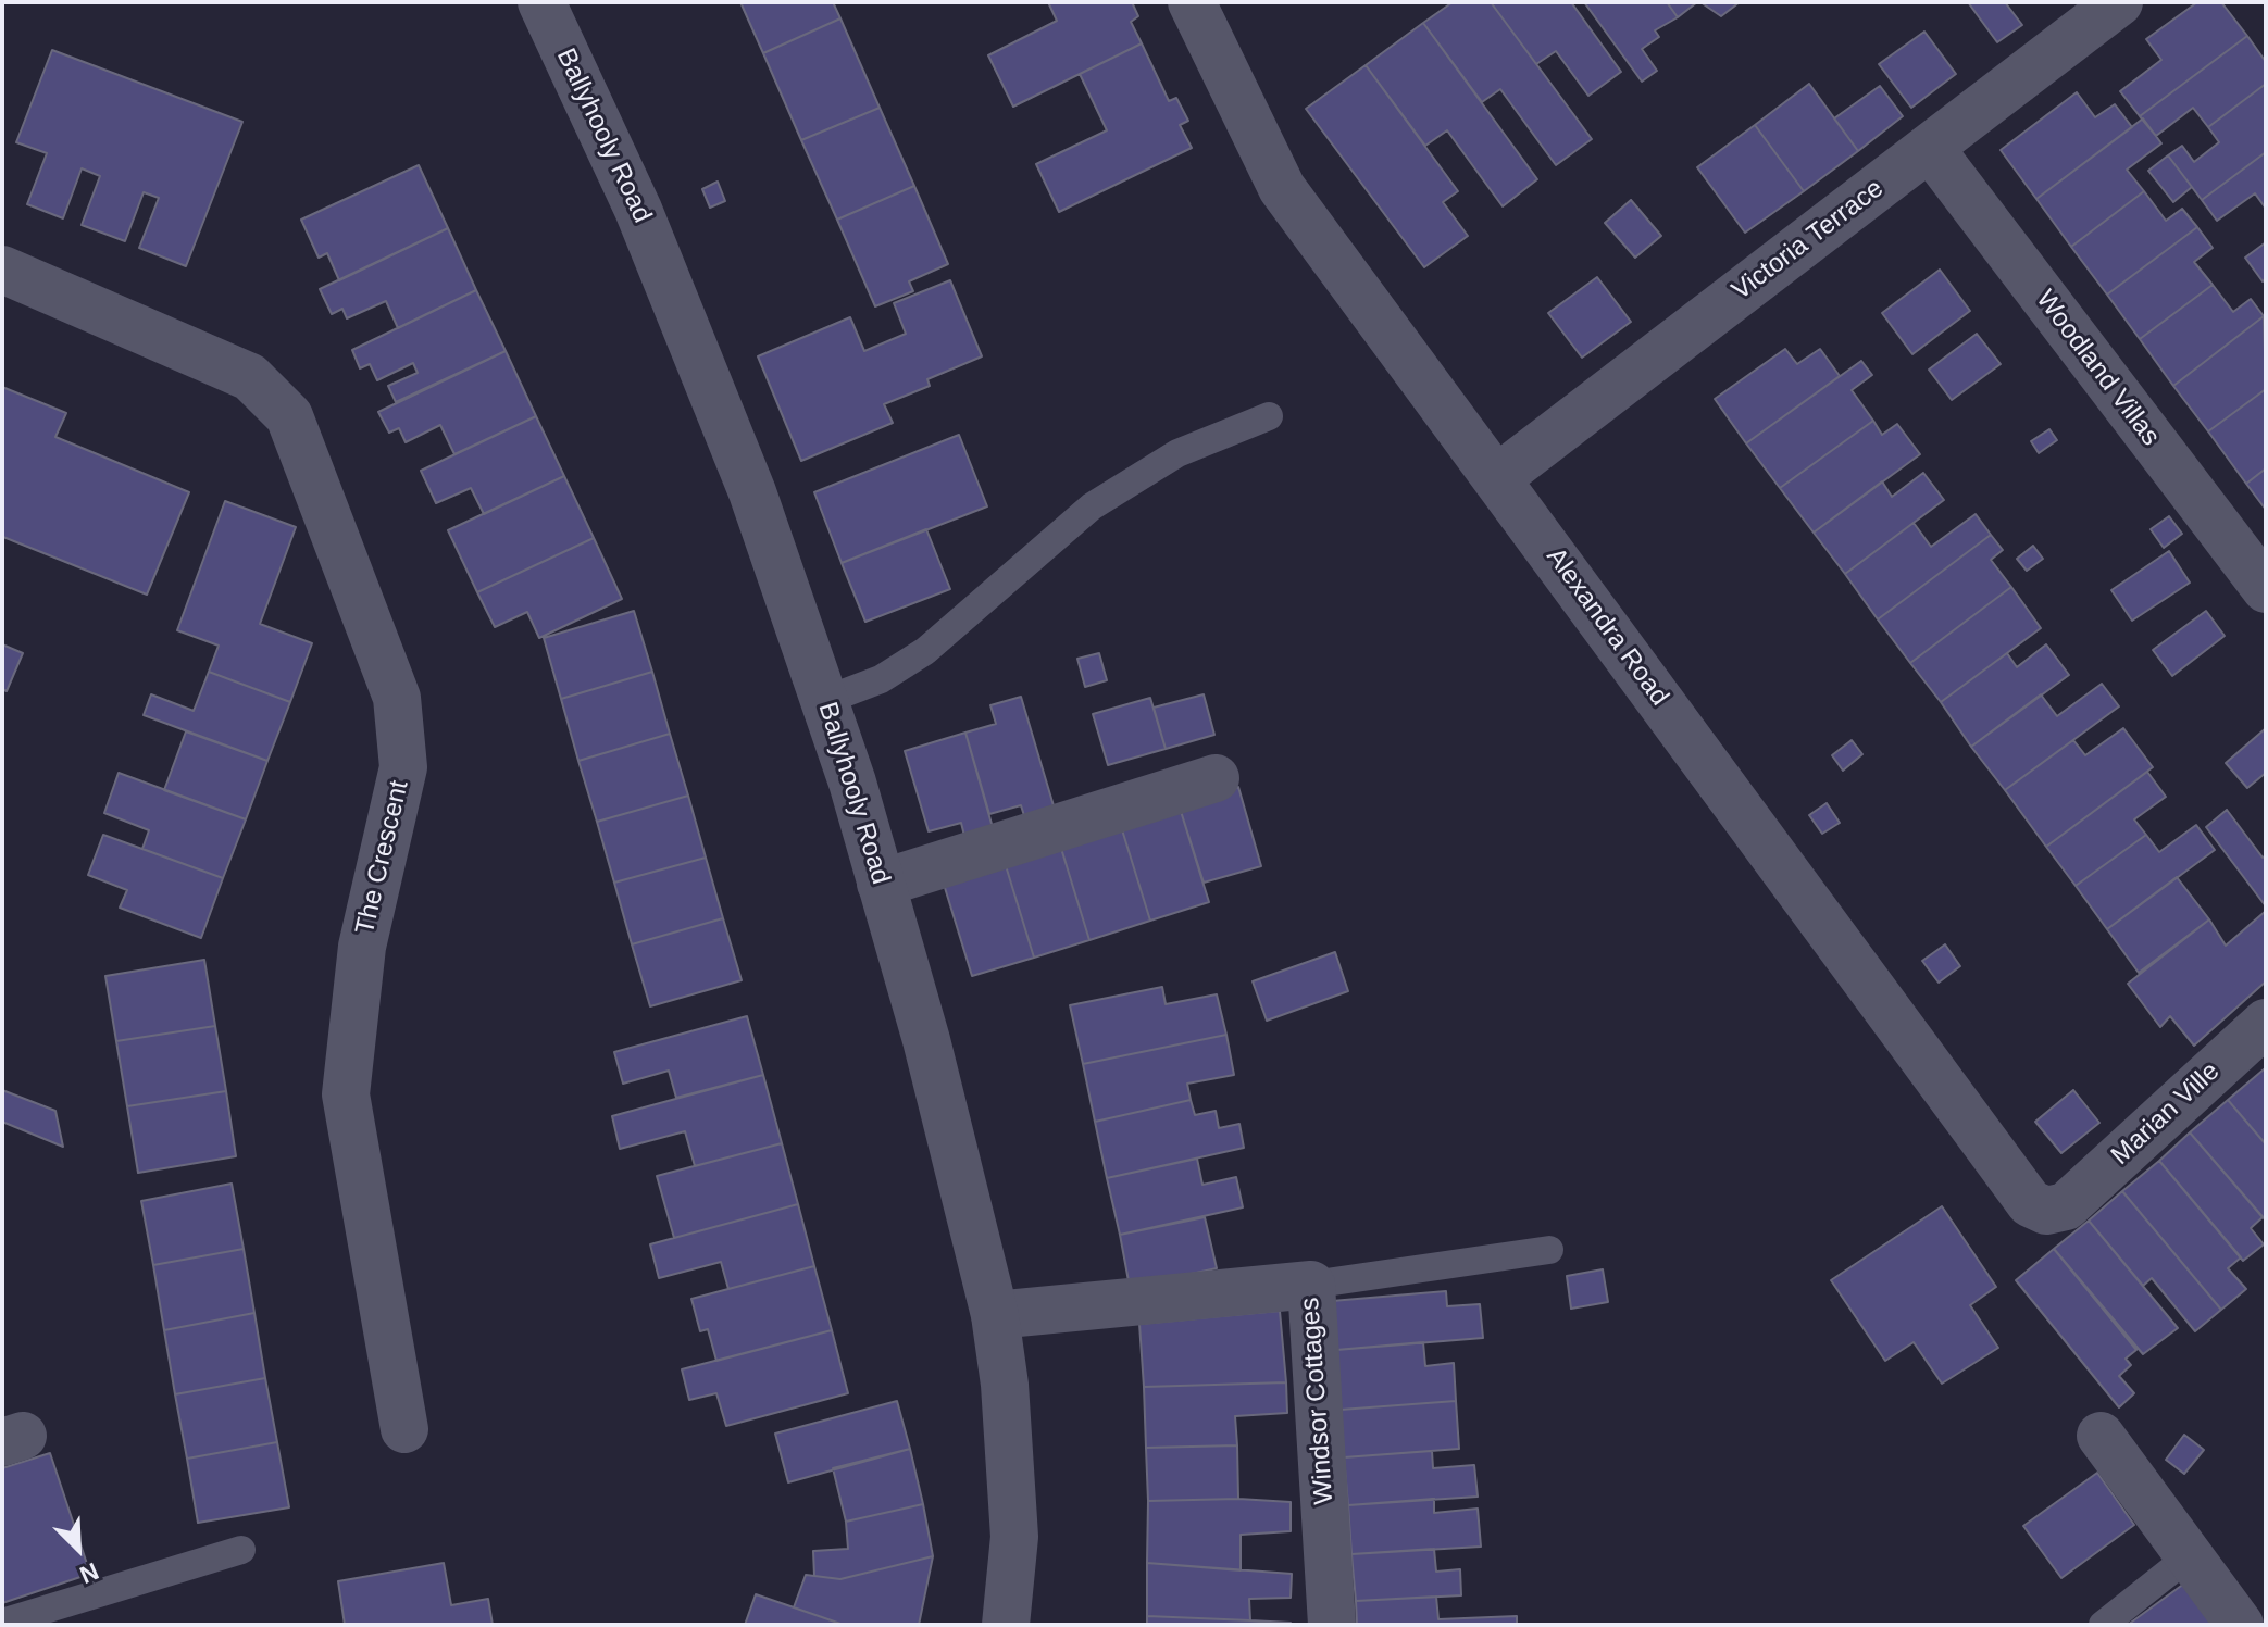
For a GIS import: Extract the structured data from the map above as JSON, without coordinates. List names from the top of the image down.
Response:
{
  "streets": {
    "street": [
      "Ballyhooly Road",
      "Victoria Terrace",
      "Woodland Villas",
      "Alexandra Road",
      "The Crescent",
      "Marian Ville",
      "Windsor Cottages"
    ]
  },
  "crossings": [
    ["Ballyhooly Road", "Windsor Cottages"],
    ["Victoria Terrace", "Woodland Villas"],
    ["Victoria Terrace", "Alexandra Road"],
    ["Alexandra Road", "Marian Ville"]
  ],
  "north": "bottom right"
}
